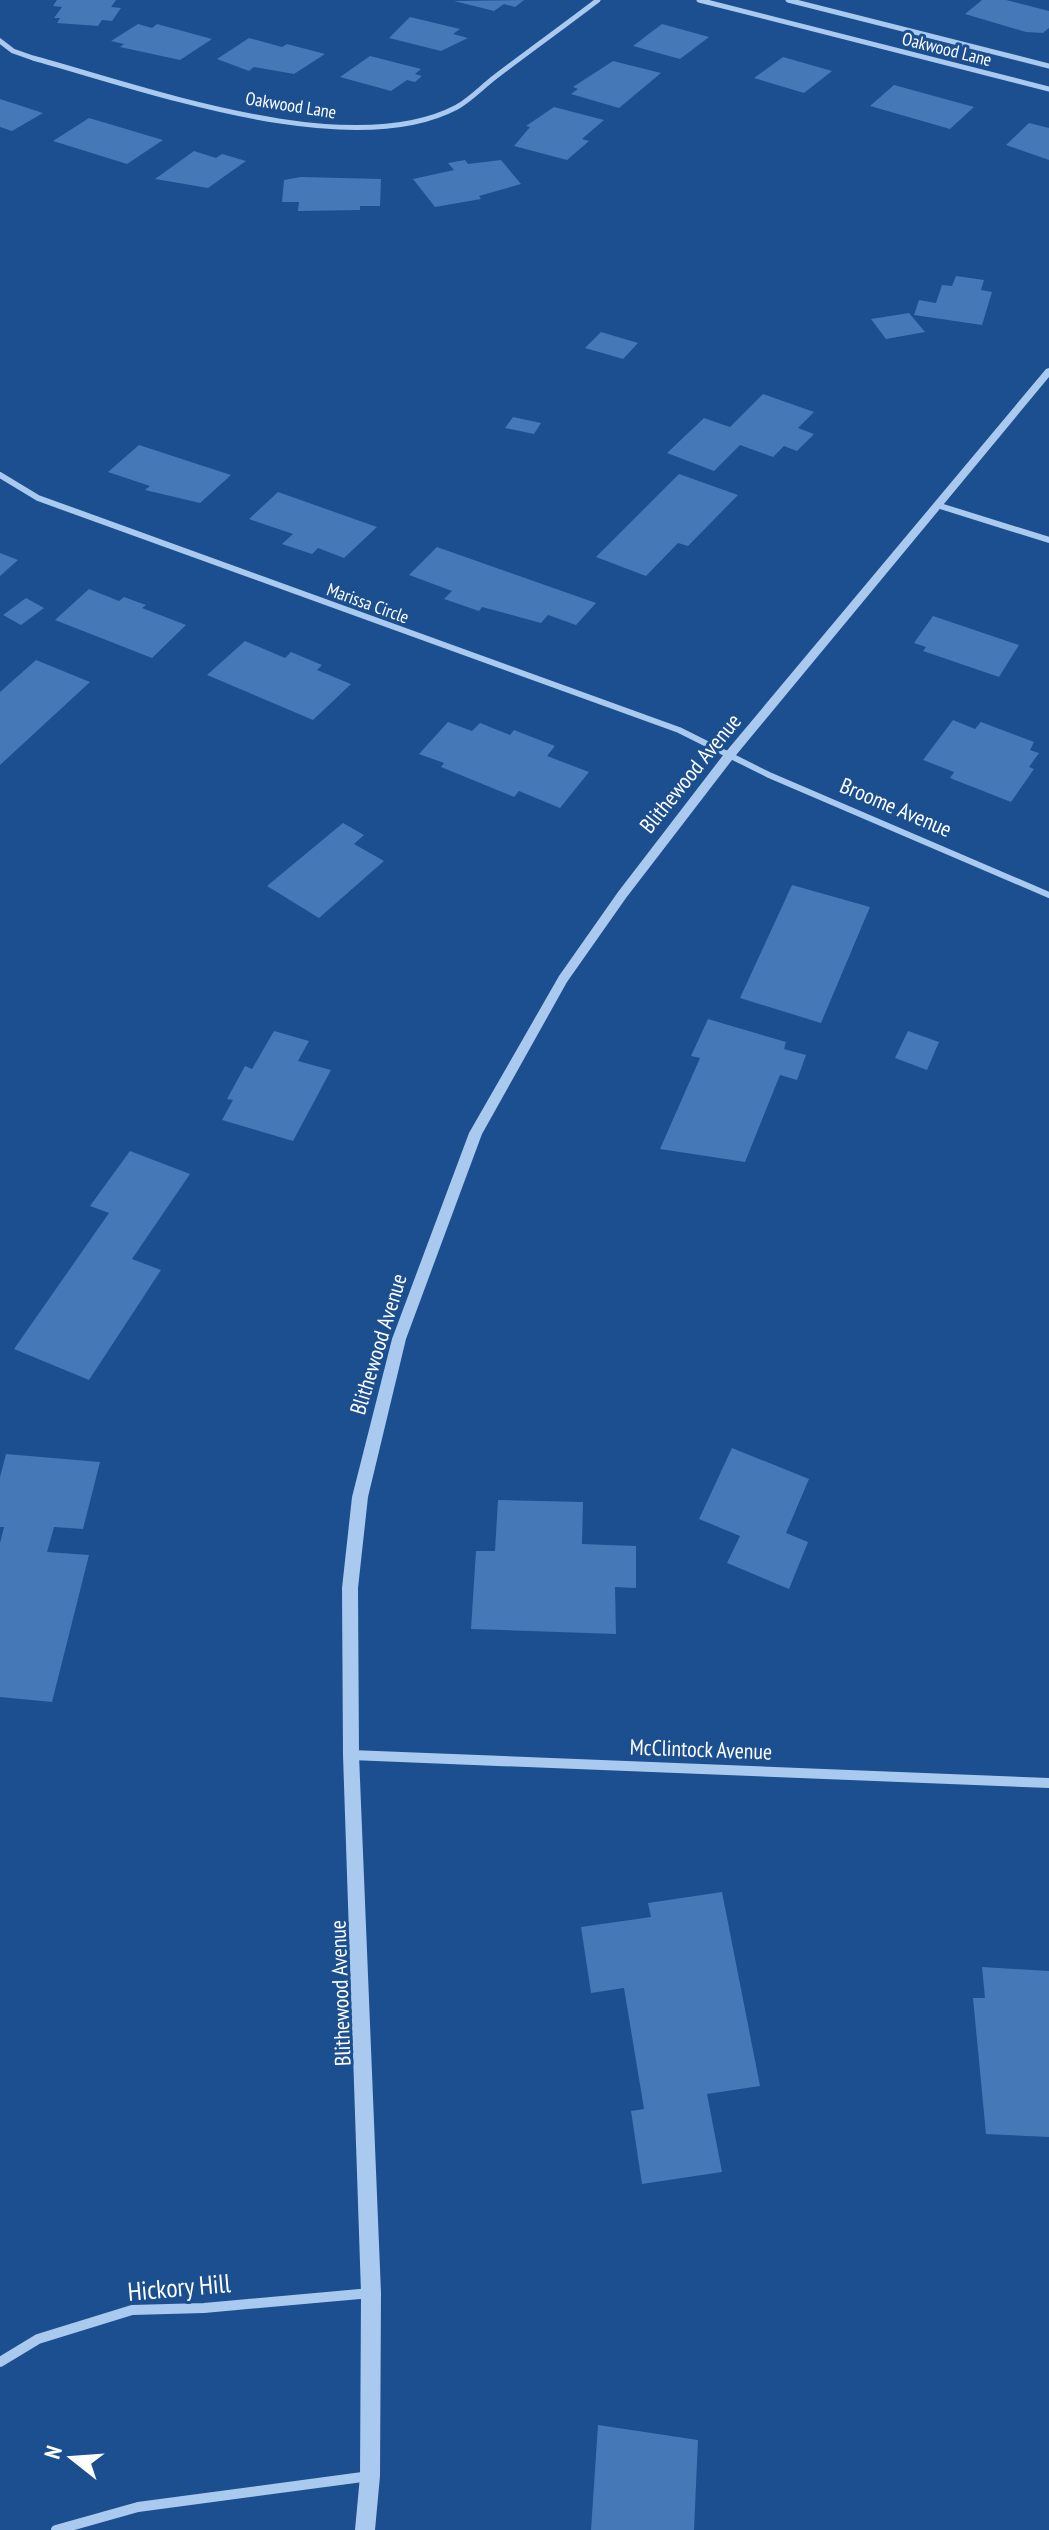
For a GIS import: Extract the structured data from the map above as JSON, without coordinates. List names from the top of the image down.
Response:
{
  "streets": {
    "street": [
      "Oakwood Lane",
      "Marissa Circle",
      "Blithewood Avenue",
      "Broome Avenue",
      "McClintock Avenue",
      "Hickory Hill"
    ]
  },
  "crossings": [
    ["Marissa Circle", "Blithewood Avenue"],
    ["Marissa Circle", "Broome Avenue"],
    ["Blithewood Avenue", "Broome Avenue"],
    ["Blithewood Avenue", "McClintock Avenue"],
    ["Blithewood Avenue", "Hickory Hill"]
  ],
  "north": "left"
}
